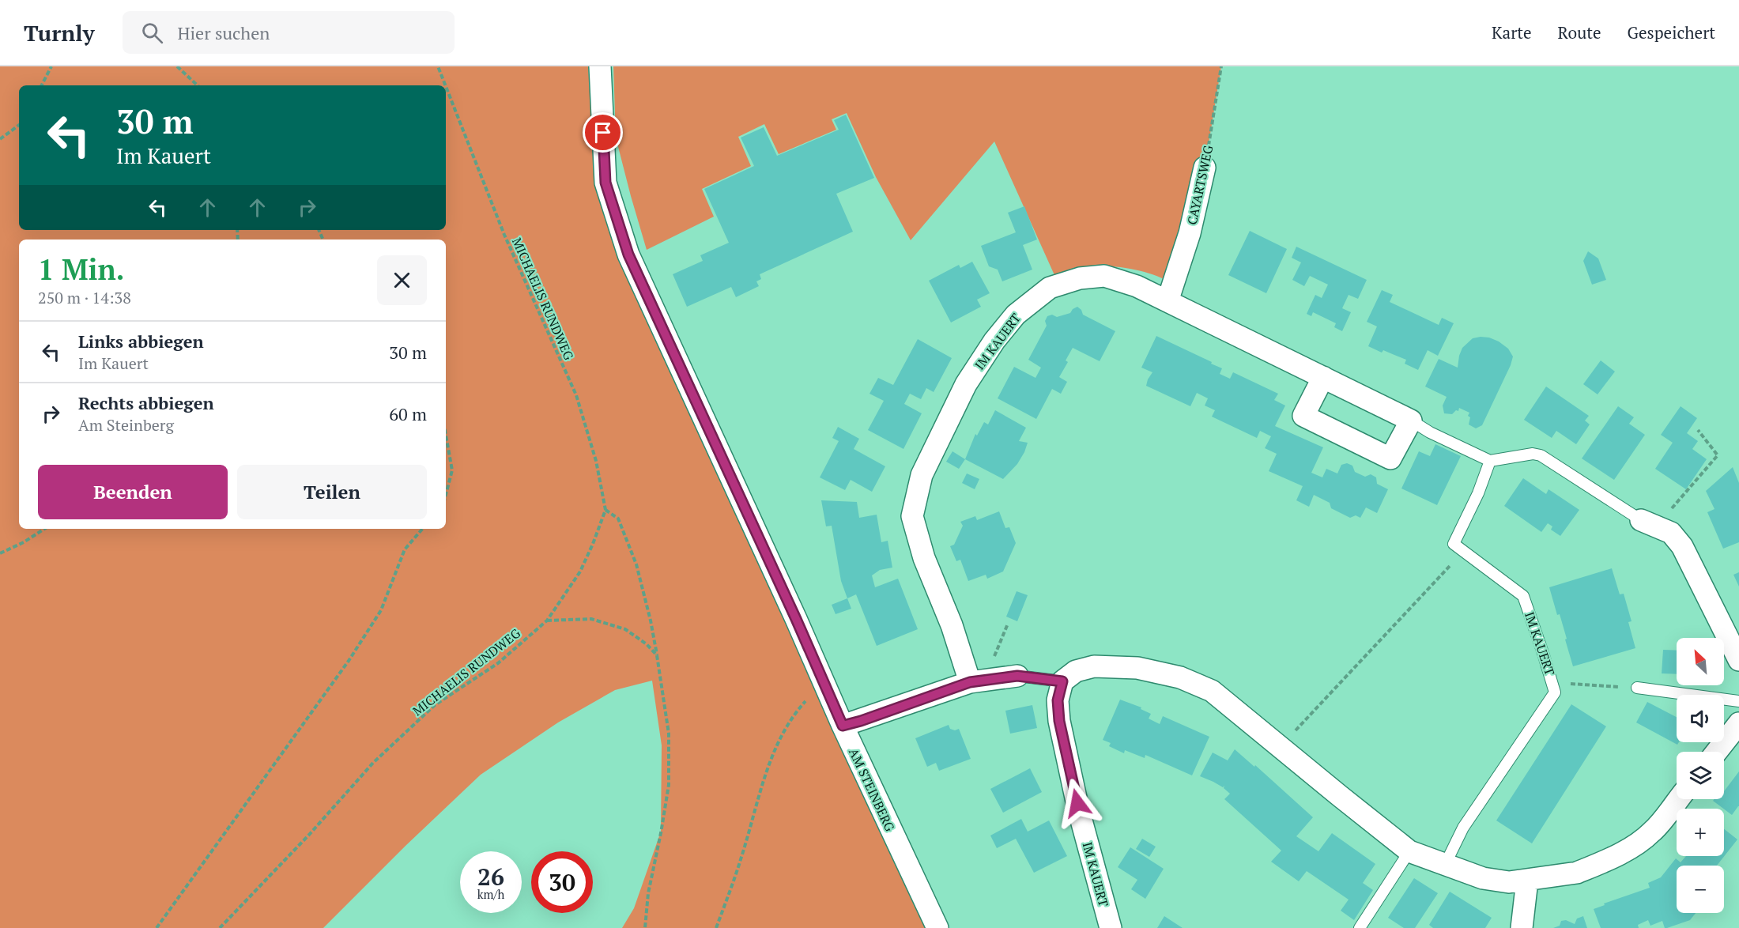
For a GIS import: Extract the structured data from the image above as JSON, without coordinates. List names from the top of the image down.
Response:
{
  "streets": {
    "street": ["CAYARTSWEG", "IM KAUERT", "AM STEINBERG"],
    "path": ["MICHAELIS RUNDWEG"]
  },
  "crossings": [
    ["CAYARTSWEG", "IM KAUERT"]
  ],
  "north": "top left",
  "page": {
    "header": "Turnly",
    "search": "Hier suchen",
    "nav": ["Karte", "Route", "Gespeichert"],
    "turn": ["30 m", "Im Kauert"],
    "heading": ["1 Min.", "250 m · 14:38"],
    "list": [
      {
        "name": "Links abbiegen",
        "note": "Im Kauert",
        "value": "30 m"
      },
      {
        "name": "Rechts abbiegen",
        "note": "Am Steinberg",
        "value": "60 m"
      }
    ],
    "buttons": ["Beenden", "Teilen"],
    "map_buttons": ["+", "−"],
    "speed": "26 km/h",
    "limit": "30"
  }
}
